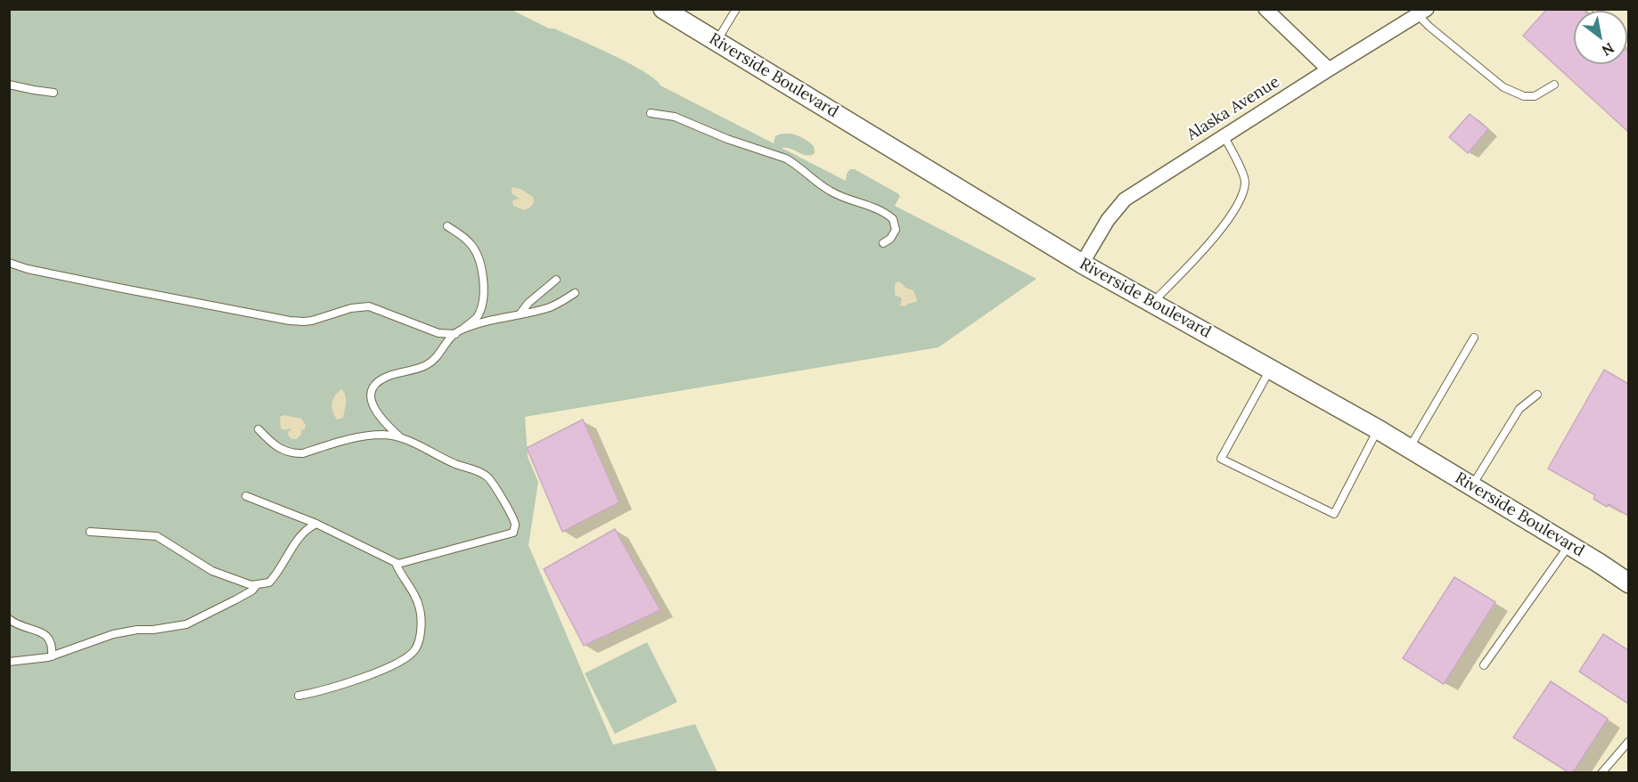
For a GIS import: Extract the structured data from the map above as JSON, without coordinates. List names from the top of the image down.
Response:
{
  "streets": {
    "main road": ["Riverside Boulevard"],
    "street": ["Alaska Avenue"]
  },
  "crossings": [
    ["Riverside Boulevard", "Alaska Avenue"]
  ],
  "north": "bottom right"
}
